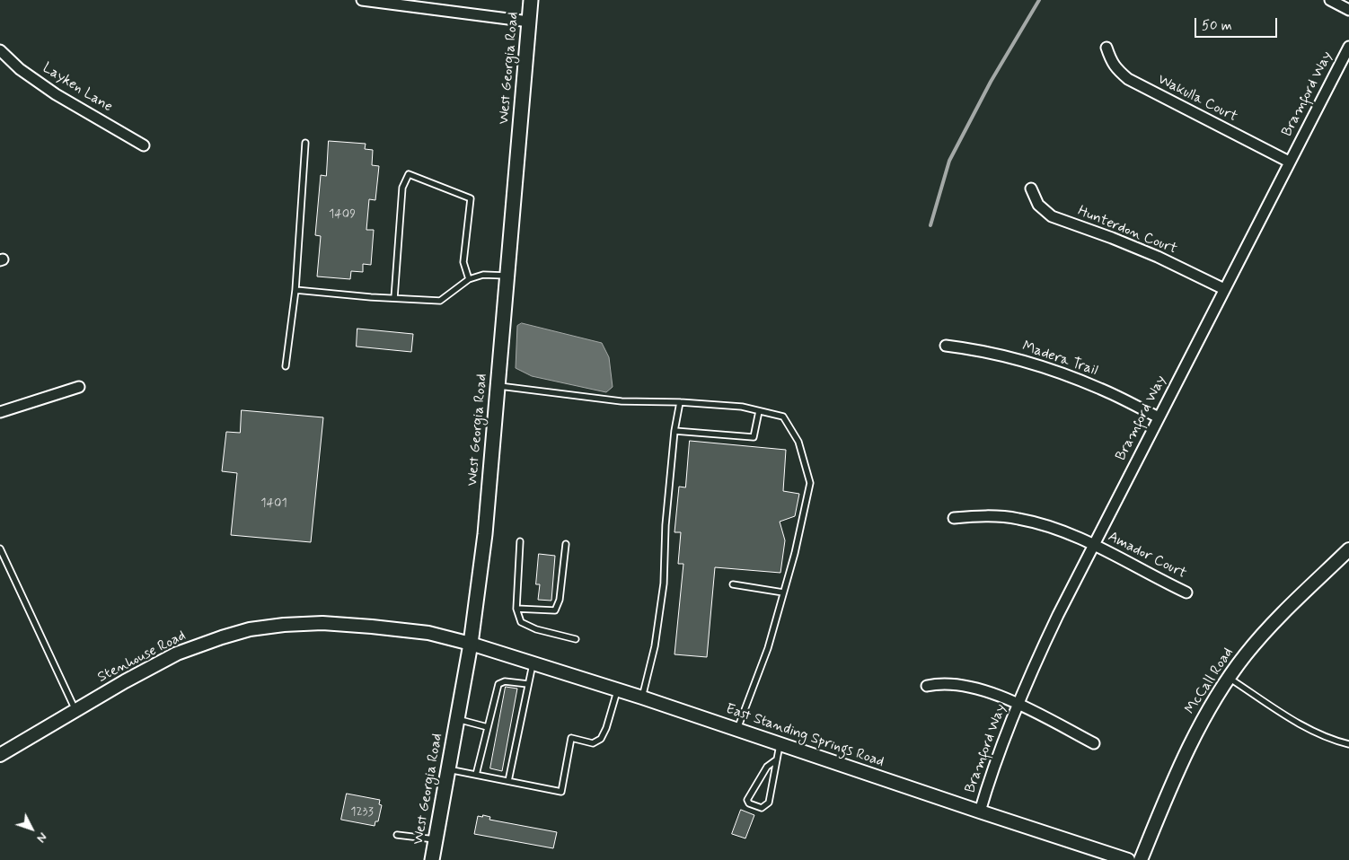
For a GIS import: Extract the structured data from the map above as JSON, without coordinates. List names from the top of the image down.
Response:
{
  "streets": {
    "main road": ["West Georgia Road"],
    "street": [
      "Layken Lane",
      "Bramford Way",
      "Wakulla Court",
      "Hunterdon Court",
      "Madera Trail",
      "Amador Court",
      "Stenhouse Road",
      "McCall Road",
      "East Standing Springs Road"
    ]
  },
  "crossings": [
    ["West Georgia Road", "Stenhouse Road"],
    ["West Georgia Road", "East Standing Springs Road"],
    ["Bramford Way", "Wakulla Court"],
    ["Bramford Way", "Hunterdon Court"],
    ["Bramford Way", "Madera Trail"],
    ["Bramford Way", "Amador Court"],
    ["Bramford Way", "East Standing Springs Road"],
    ["Stenhouse Road", "East Standing Springs Road"]
  ],
  "house_numbers": ["1409", "1401", "1233"],
  "scale_bar": "50 m",
  "north": "bottom right"
}
